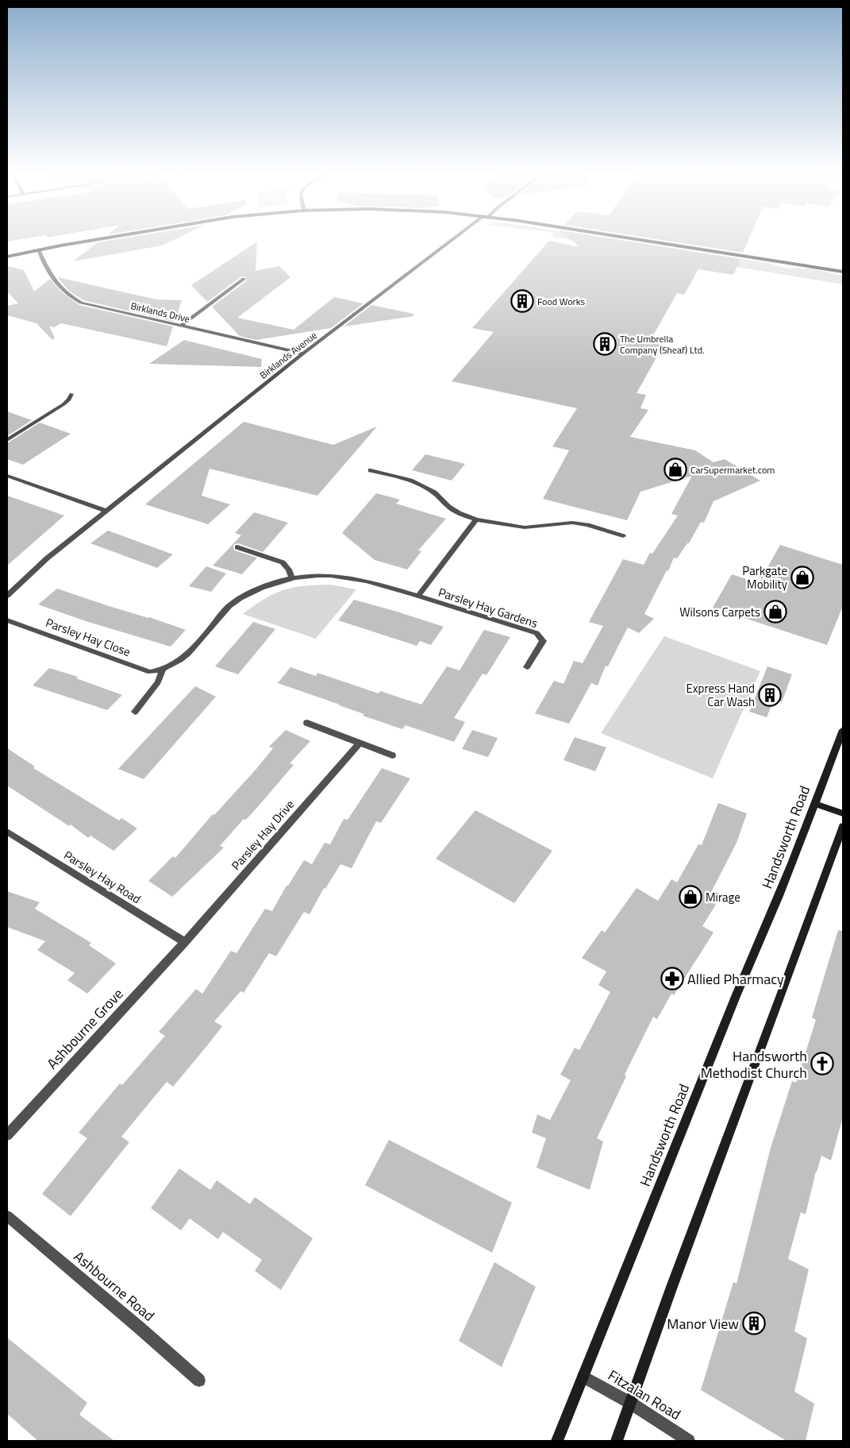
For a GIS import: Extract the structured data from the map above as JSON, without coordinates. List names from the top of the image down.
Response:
{
  "streets": {
    "street": [
      "Birklands Drive",
      "Birklands Avenue",
      "Parsley Hay Gardens",
      "Parsley Hay Close",
      "Parsley Hay Drive",
      "Handsworth Road",
      "Parsley Hay Road",
      "Ashbourne Grove",
      "Ashbourne Road",
      "Fitzalan Road"
    ]
  },
  "crossings": [
    ["Birklands Drive", "Birklands Avenue"],
    ["Parsley Hay Gardens", "Parsley Hay Close"],
    ["Parsley Hay Drive", "Parsley Hay Road"],
    ["Parsley Hay Drive", "Ashbourne Grove"],
    ["Handsworth Road", "Fitzalan Road"],
    ["Parsley Hay Road", "Ashbourne Grove"]
  ],
  "places": {
    "building": [
      "Food Works",
      "The Umbrella Company (Sheaf) Ltd.",
      "Express Hand Car Wash",
      "Manor View"
    ],
    "shop": [
      "CarSupermarket.com",
      "Parkgate Mobility",
      "Wilsons Carpets",
      "Mirage"
    ],
    "pharmacy": ["Allied Pharmacy"],
    "church": ["Handsworth Methodist Church"]
  }
}
